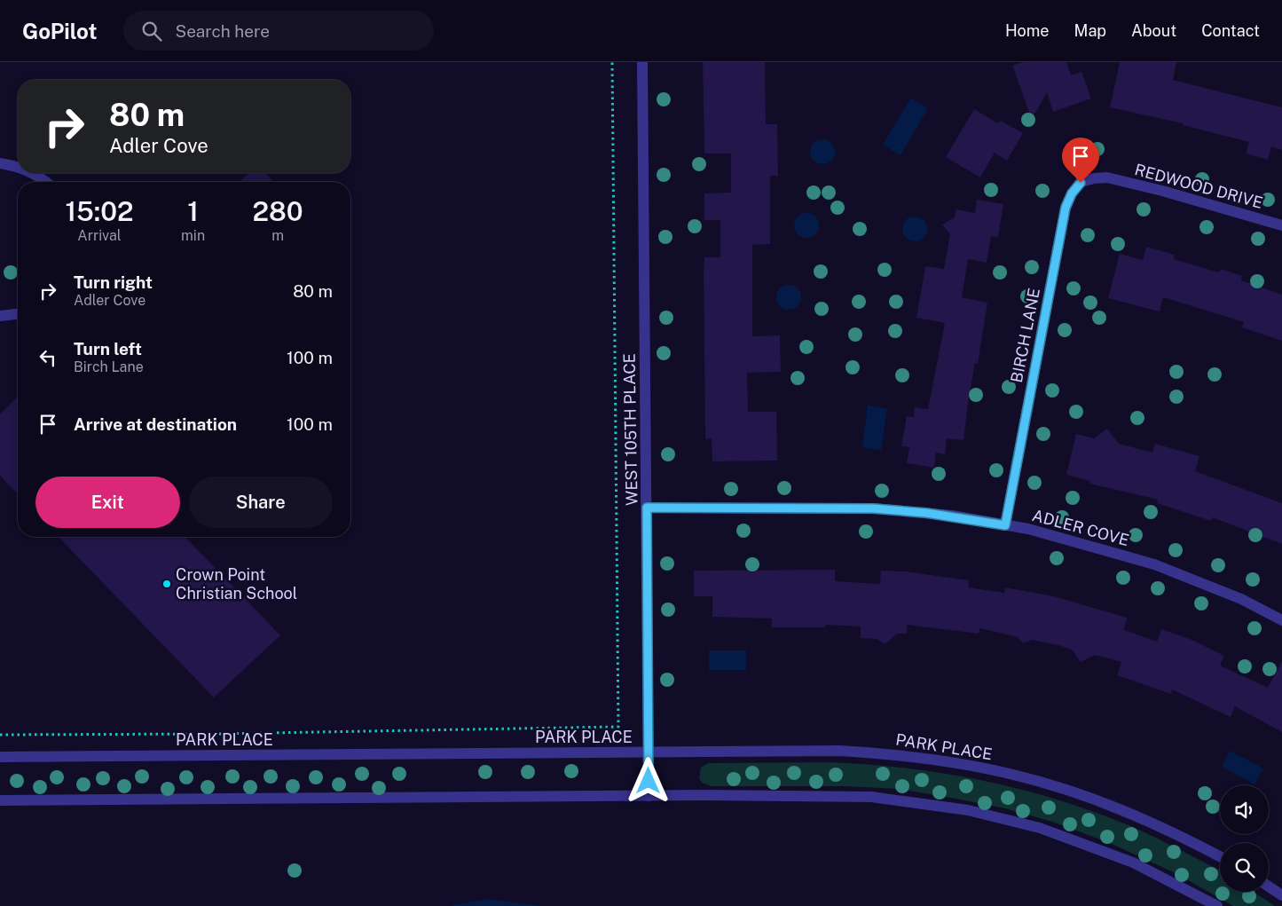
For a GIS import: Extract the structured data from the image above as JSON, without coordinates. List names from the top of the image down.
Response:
{
  "streets": {
    "street": [
      "REDWOOD DRIVE",
      "BIRCH LANE",
      "WEST 105TH PLACE",
      "ADLER COVE",
      "PARK PLACE"
    ]
  },
  "crossings": [
    ["REDWOOD DRIVE", "BIRCH LANE"],
    ["BIRCH LANE", "ADLER COVE"],
    ["WEST 105TH PLACE", "ADLER COVE"],
    ["WEST 105TH PLACE", "PARK PLACE"]
  ],
  "places": ["Crown Point Christian School"],
  "page": {
    "header": "GoPilot",
    "search": "Search here",
    "nav": [
      "Home",
      "Map",
      "About",
      "Contact"
    ],
    "turn": ["80 m", "Adler Cove"],
    "eta": [
      "15:02",
      "Arrival",
      "1",
      "min",
      "280",
      "m"
    ],
    "list": [
      {
        "name": "Turn right",
        "note": "Adler Cove",
        "value": "80 m"
      },
      {
        "name": "Turn left",
        "note": "Birch Lane",
        "value": "100 m"
      },
      {
        "name": "Arrive at destination",
        "value": "100 m"
      }
    ],
    "buttons": ["Exit", "Share"]
  }
}
